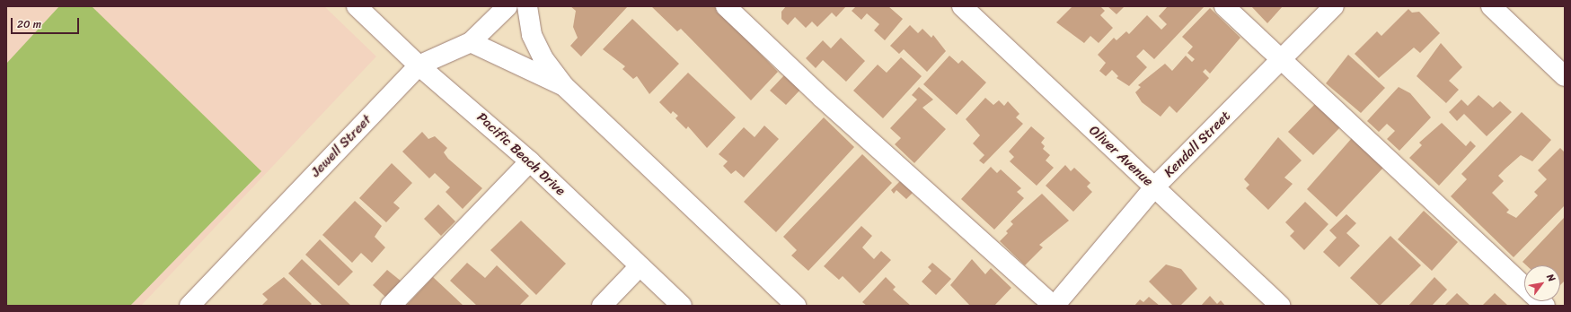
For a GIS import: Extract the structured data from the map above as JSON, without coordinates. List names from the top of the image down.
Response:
{
  "streets": {
    "street": [
      "Kendall Street",
      "Jewell Street",
      "Pacific Beach Drive",
      "Oliver Avenue"
    ]
  },
  "crossings": [
    ["Kendall Street", "Oliver Avenue"],
    ["Jewell Street", "Pacific Beach Drive"]
  ],
  "scale_bar": "20 m",
  "north": "top right"
}
